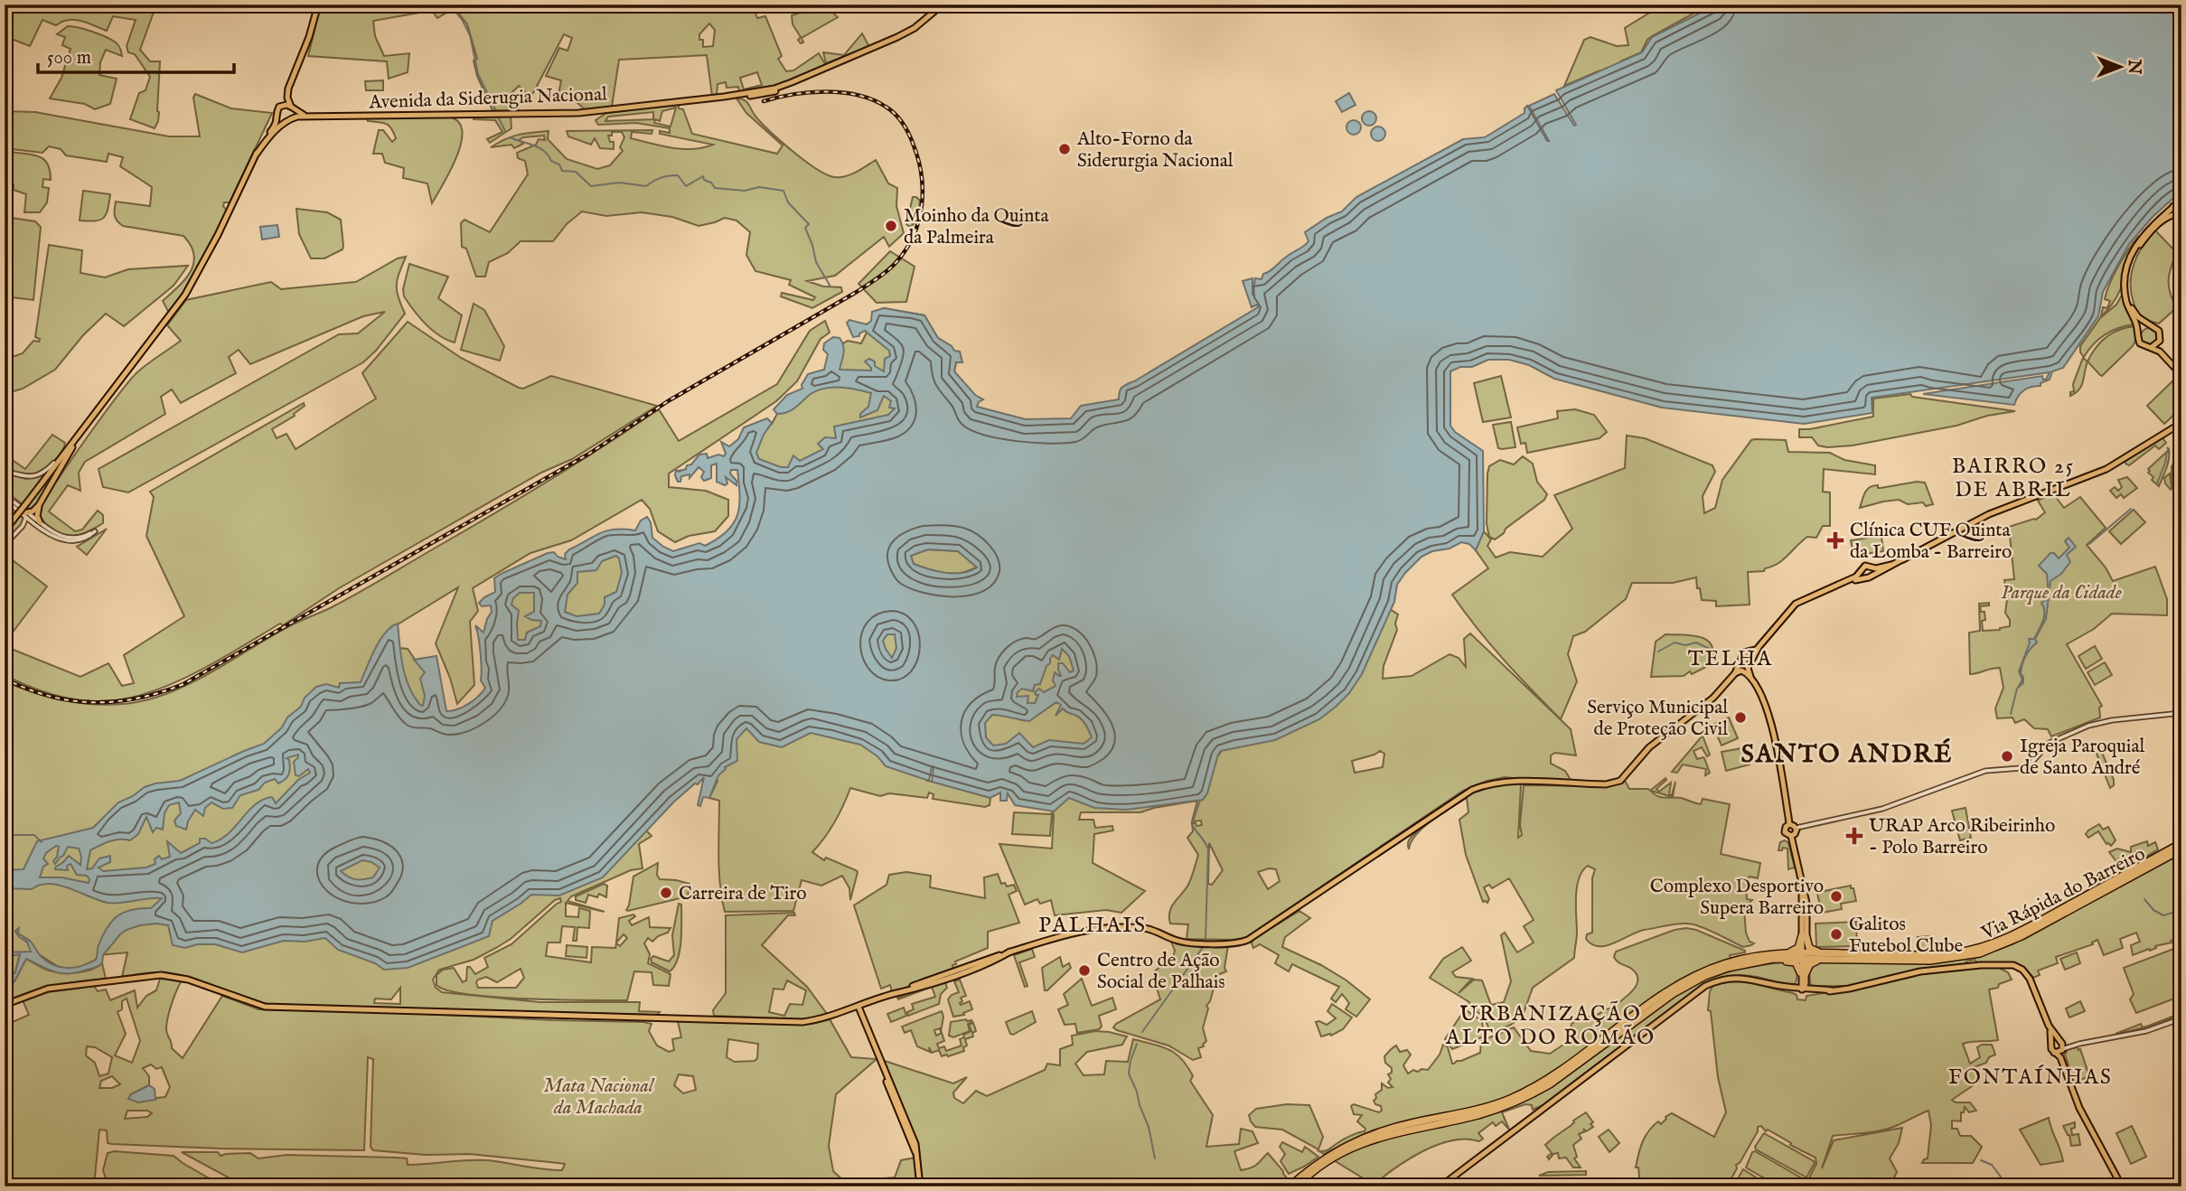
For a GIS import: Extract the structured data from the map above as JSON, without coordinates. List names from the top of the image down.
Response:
{
  "streets": {
    "highway": ["Via Rápida do Barreiro"],
    "main road": ["Avenida da Siderugia Nacional"]
  },
  "districts": [
    "BAIRRO 25 DE ABRIL",
    "TELHA",
    "SANTO ANDRÉ",
    "PALHAIS",
    "URBANIZAÇÃO ALTO DO ROMÃO",
    "FONTAÍNHAS"
  ],
  "parks": ["Parque da Cidade", "Mata Nacional da Machada"],
  "places": {
    "other": [
      "Alto-Forno da Siderurgia Nacional",
      "Moinho da Quinta da Palmeira",
      "Serviço Municipal de Proteção Civil",
      "Igreja Paroquial de Santo André",
      "Carreira de Tiro",
      "Complexo Desportivo Supera Barreiro",
      "Galitos Futebol Clube",
      "Centro de Ação Social de Palhais"
    ],
    "health": ["Clínica CUF Quinta da Lomba - Barreiro", "URAP Arco Ribeirinho - Polo Barreiro"]
  },
  "scale_bar": "500 m",
  "north": "right"
}
